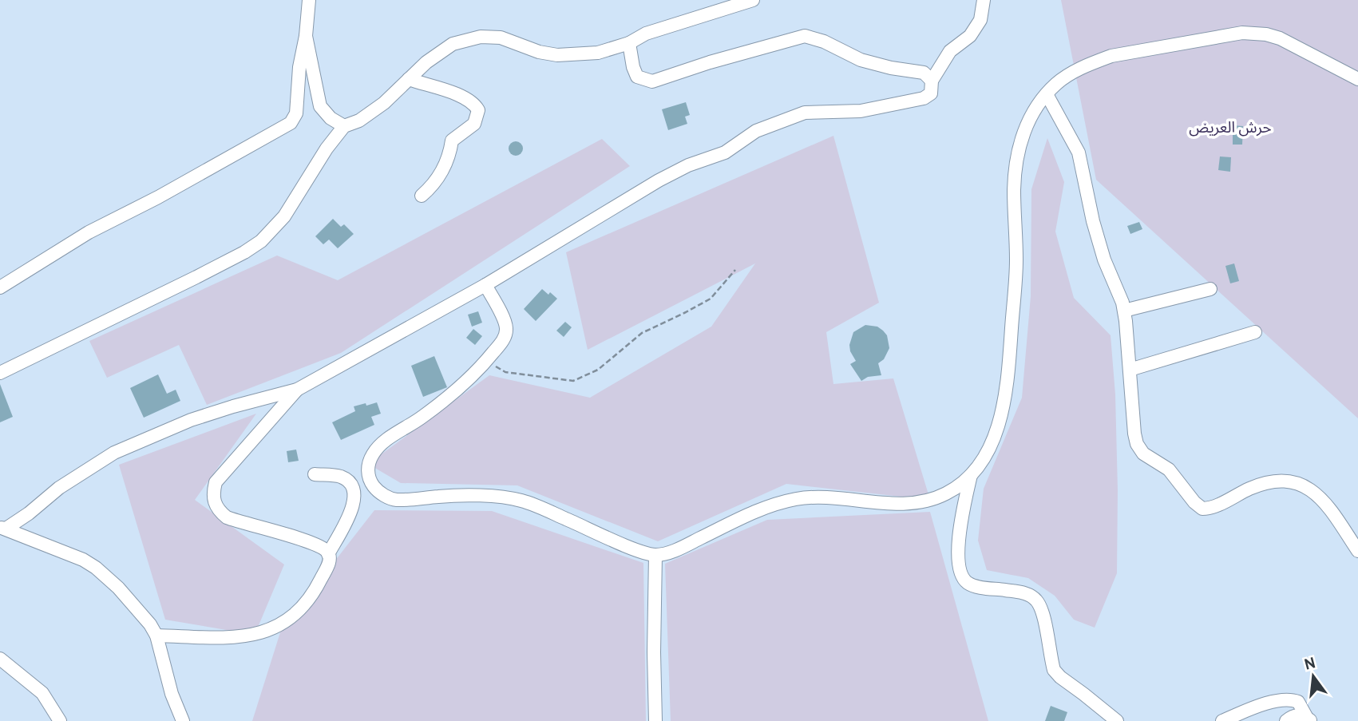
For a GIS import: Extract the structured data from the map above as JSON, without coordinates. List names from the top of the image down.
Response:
{
  "parks": ["حرش العريض"],
  "north": "top"
}
